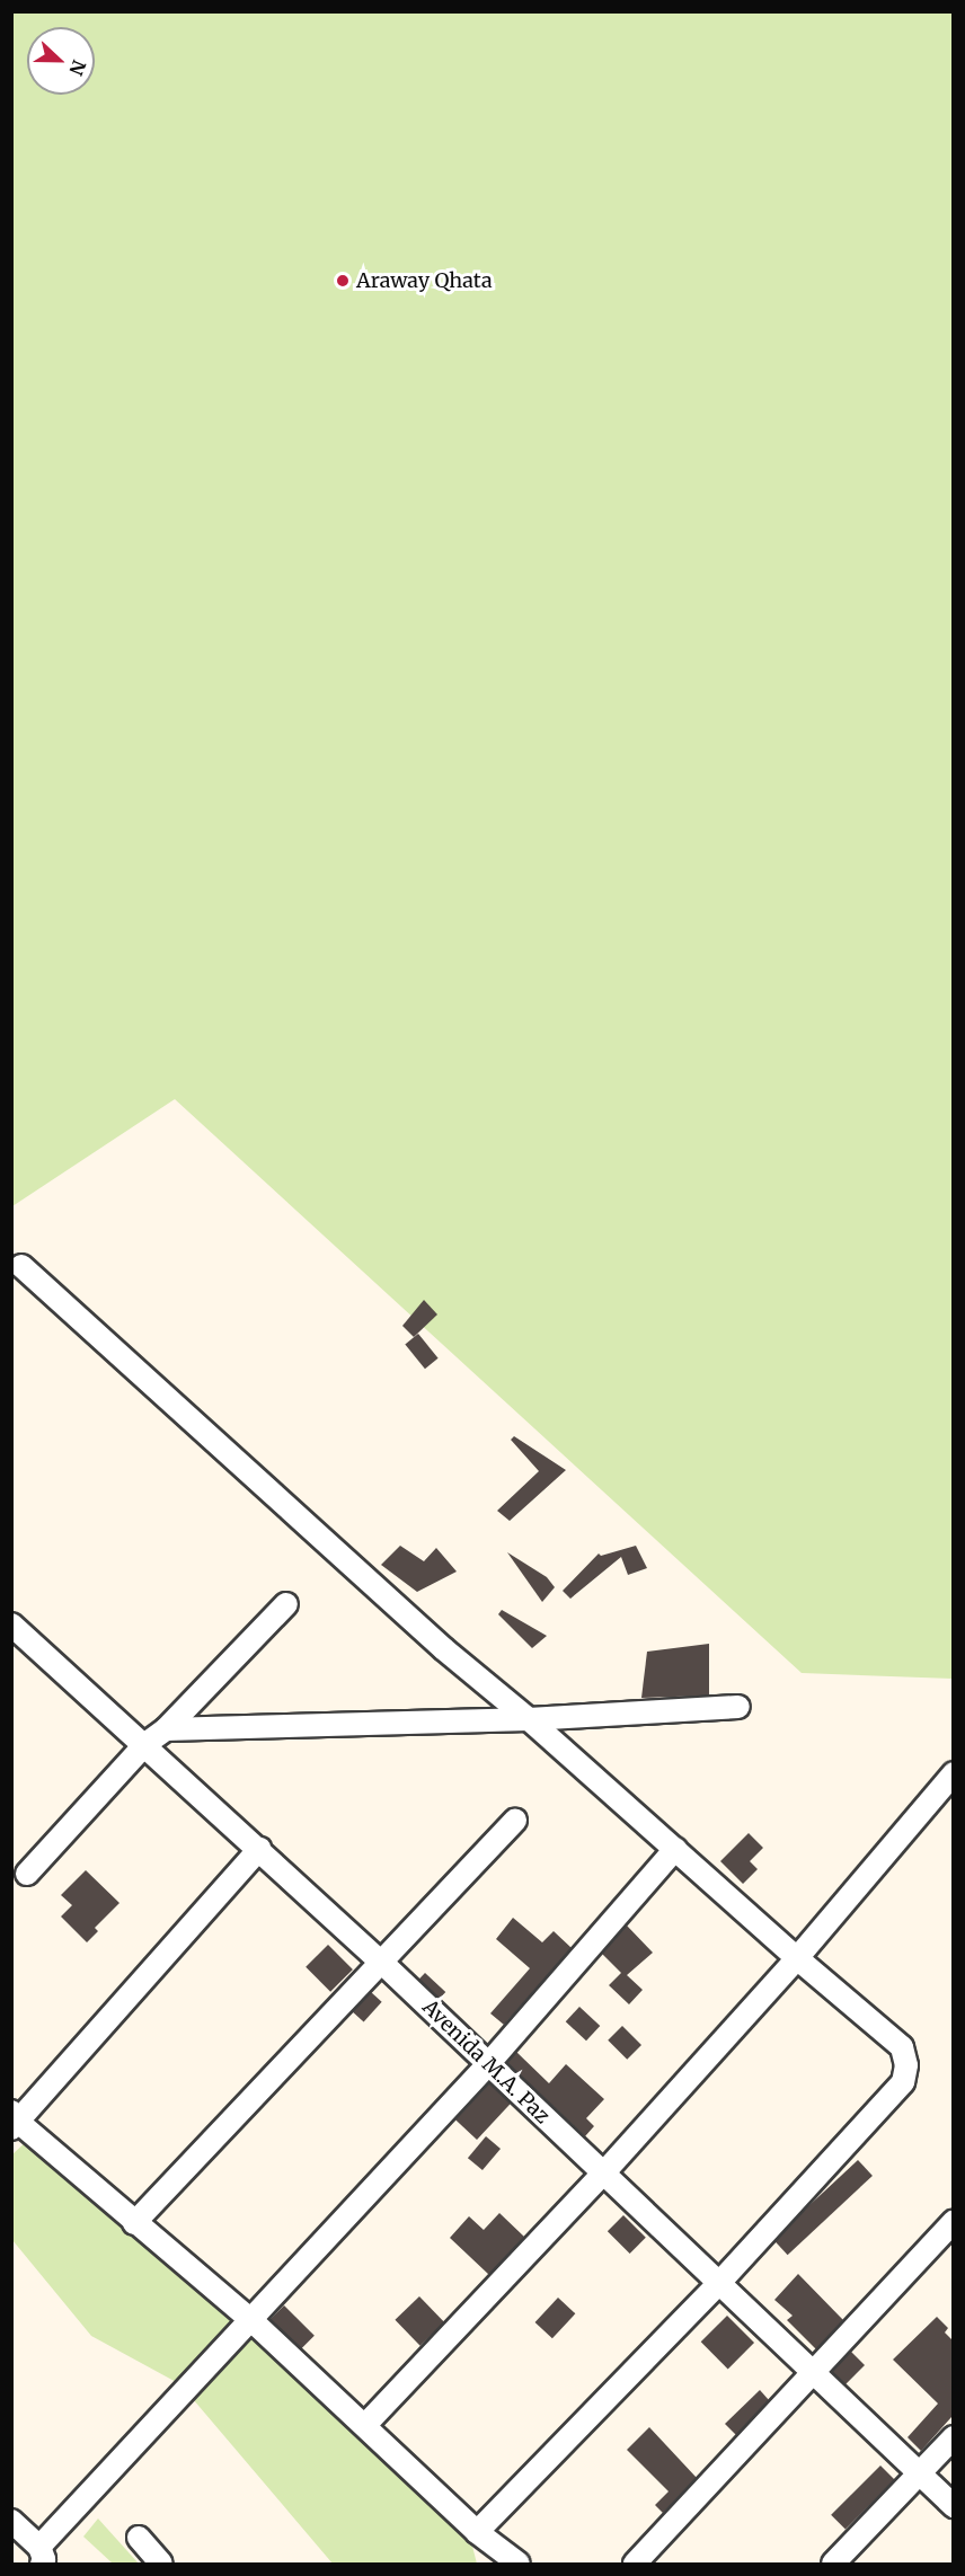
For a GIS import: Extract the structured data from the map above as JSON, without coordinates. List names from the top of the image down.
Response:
{
  "streets": {
    "street": ["Avenida M.A. Paz"]
  },
  "places": ["Araway Qhata"],
  "north": "right"
}
